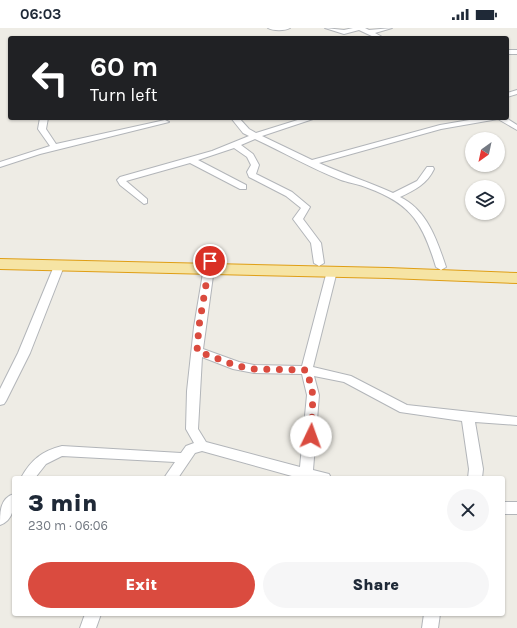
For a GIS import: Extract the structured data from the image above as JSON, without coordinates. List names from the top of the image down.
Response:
{
  "north": "bottom left",
  "page": {
    "status": "06:03",
    "turn": ["60 m", "Turn left"],
    "heading": ["3 min", "230 m · 06:06"],
    "buttons": ["Exit", "Share"]
  }
}
